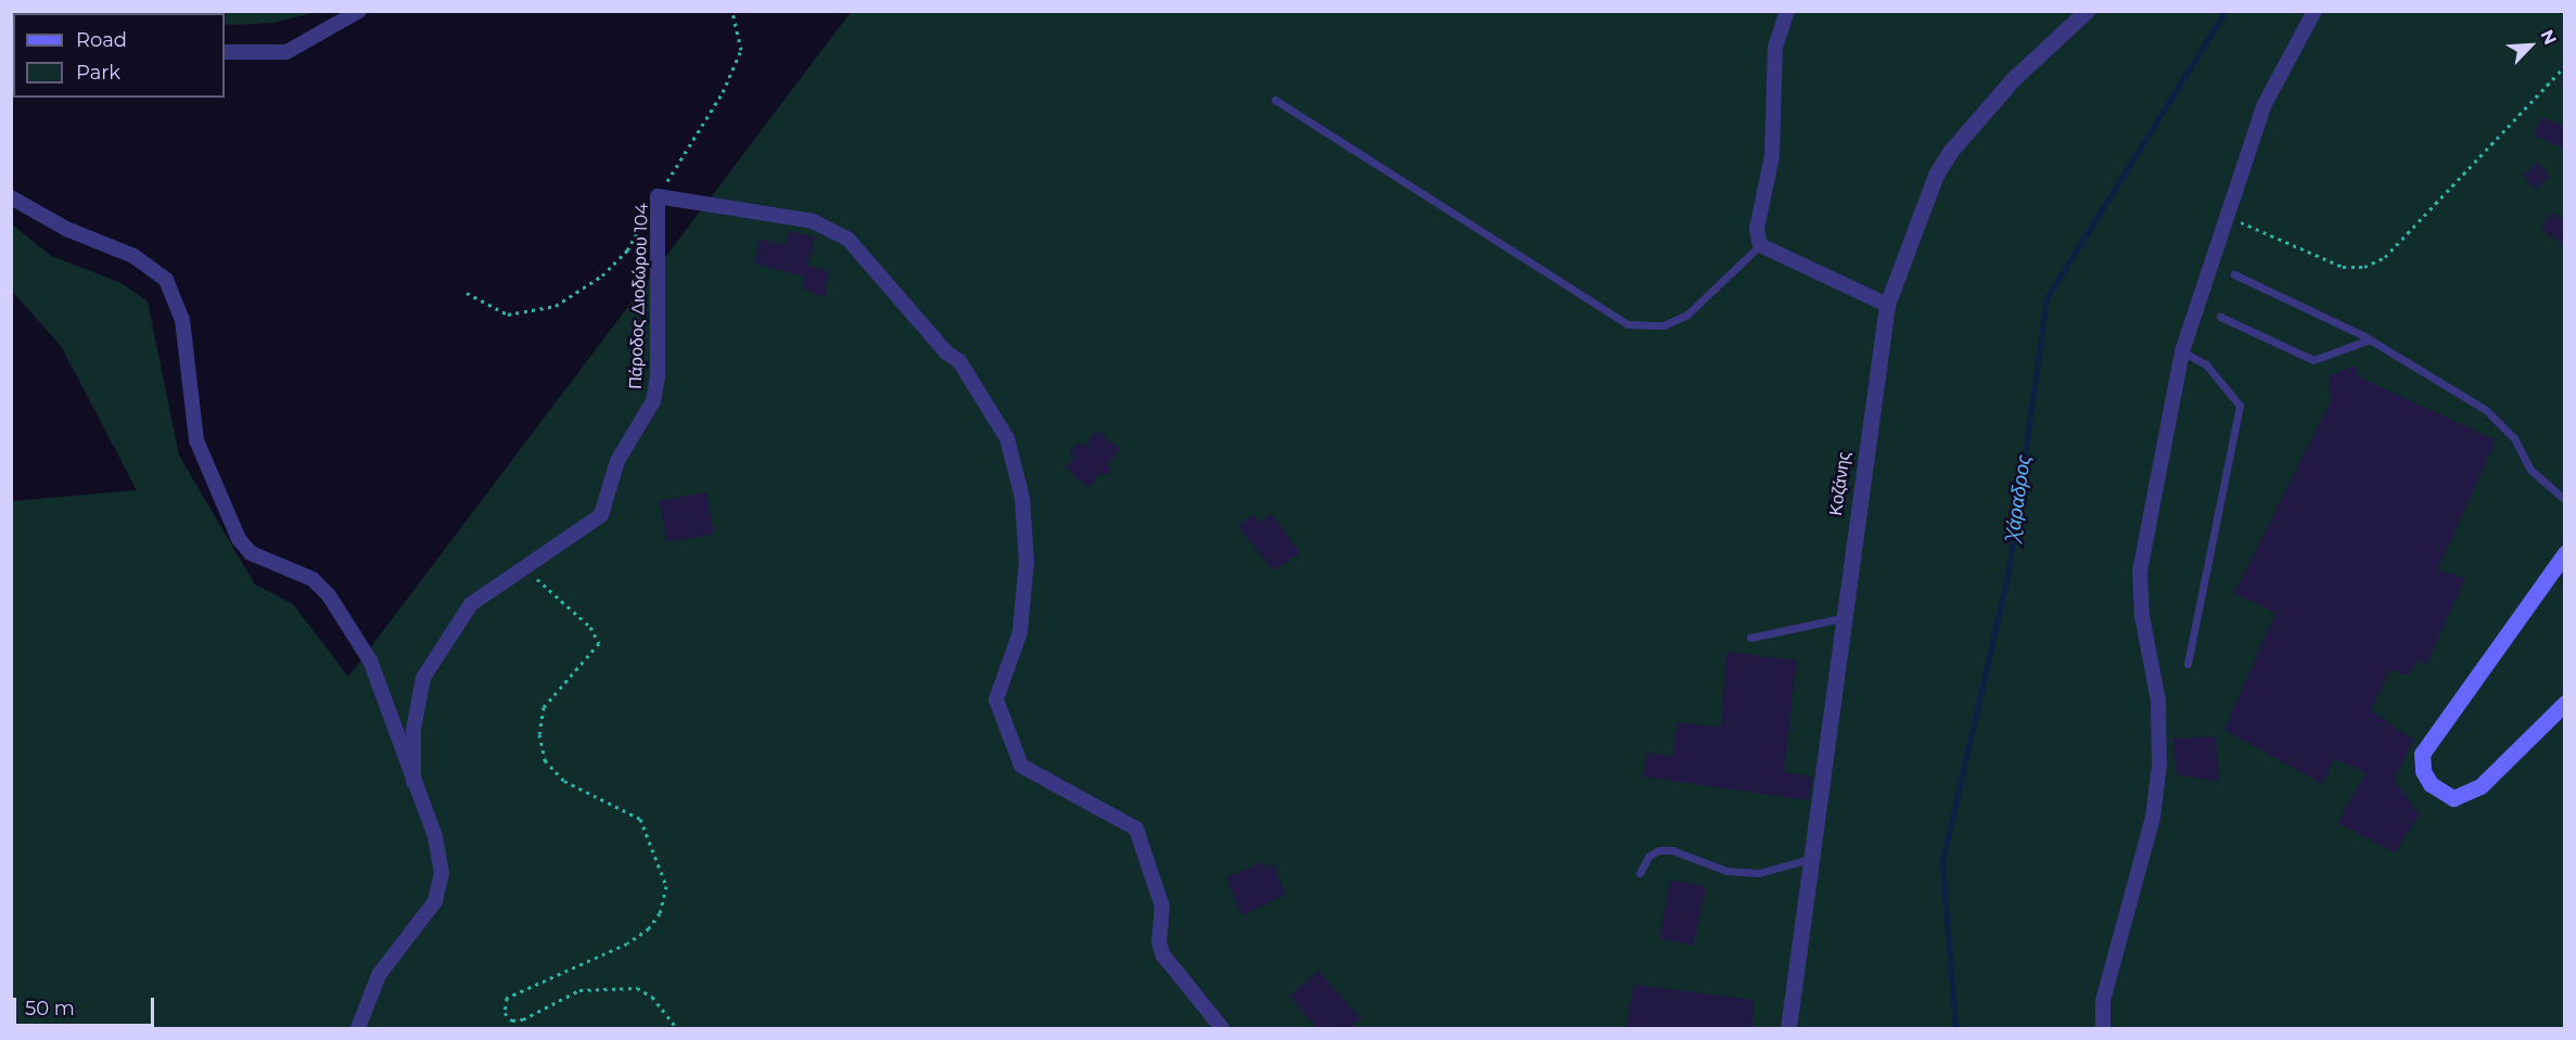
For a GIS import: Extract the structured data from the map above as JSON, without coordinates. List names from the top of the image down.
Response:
{
  "streets": {
    "street": ["Πάροδος Διοδώρου 104", "Κοζάνης"]
  },
  "water": ["Χάραδρος"],
  "legend": ["Road", "Park"],
  "scale_bar": "50 m",
  "north": "top right"
}
